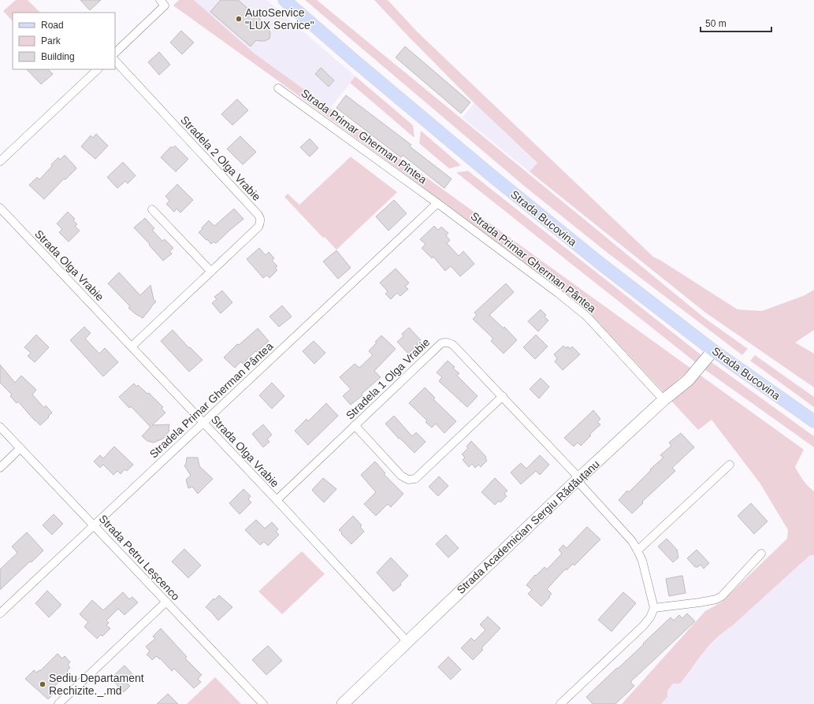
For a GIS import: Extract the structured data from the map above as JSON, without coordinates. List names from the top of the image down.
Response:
{
  "streets": {
    "main road": ["Strada Bucovina"],
    "street": [
      "Strada Primar Gherman Pîntea",
      "Stradela 2 Olga Vrabie",
      "Strada Primar Gherman Pântea",
      "Strada Olga Vrabie",
      "Stradela 1 Olga Vrabie",
      "Stradela Primar Gherman Pântea",
      "Strada Academician Sergiu Rădăuțanu",
      "Strada Petru Leșcenco"
    ]
  },
  "crossings": [
    ["Strada Primar Gherman Pîntea", "Strada Primar Gherman Pântea"],
    ["Strada Primar Gherman Pîntea", "Stradela Primar Gherman Pântea"],
    ["Stradela 2 Olga Vrabie", "Strada Olga Vrabie"],
    ["Strada Bucovina", "Strada Academician Sergiu Rădăuțanu"],
    ["Strada Primar Gherman Pântea", "Stradela Primar Gherman Pântea"],
    ["Strada Primar Gherman Pântea", "Strada Academician Sergiu Rădăuțanu"],
    ["Strada Olga Vrabie", "Stradela 1 Olga Vrabie"],
    ["Strada Olga Vrabie", "Stradela Primar Gherman Pântea"],
    ["Strada Olga Vrabie", "Strada Academician Sergiu Rădăuțanu"],
    ["Stradela 1 Olga Vrabie", "Strada Academician Sergiu Rădăuțanu"],
    ["Stradela Primar Gherman Pântea", "Strada Petru Leșcenco"]
  ],
  "places": ["AutoService \"LUX Service\"", "Sediu Departament Rechizite._.md"],
  "legend": ["Road", "Park", "Building"],
  "scale_bar": "50 m"
}
